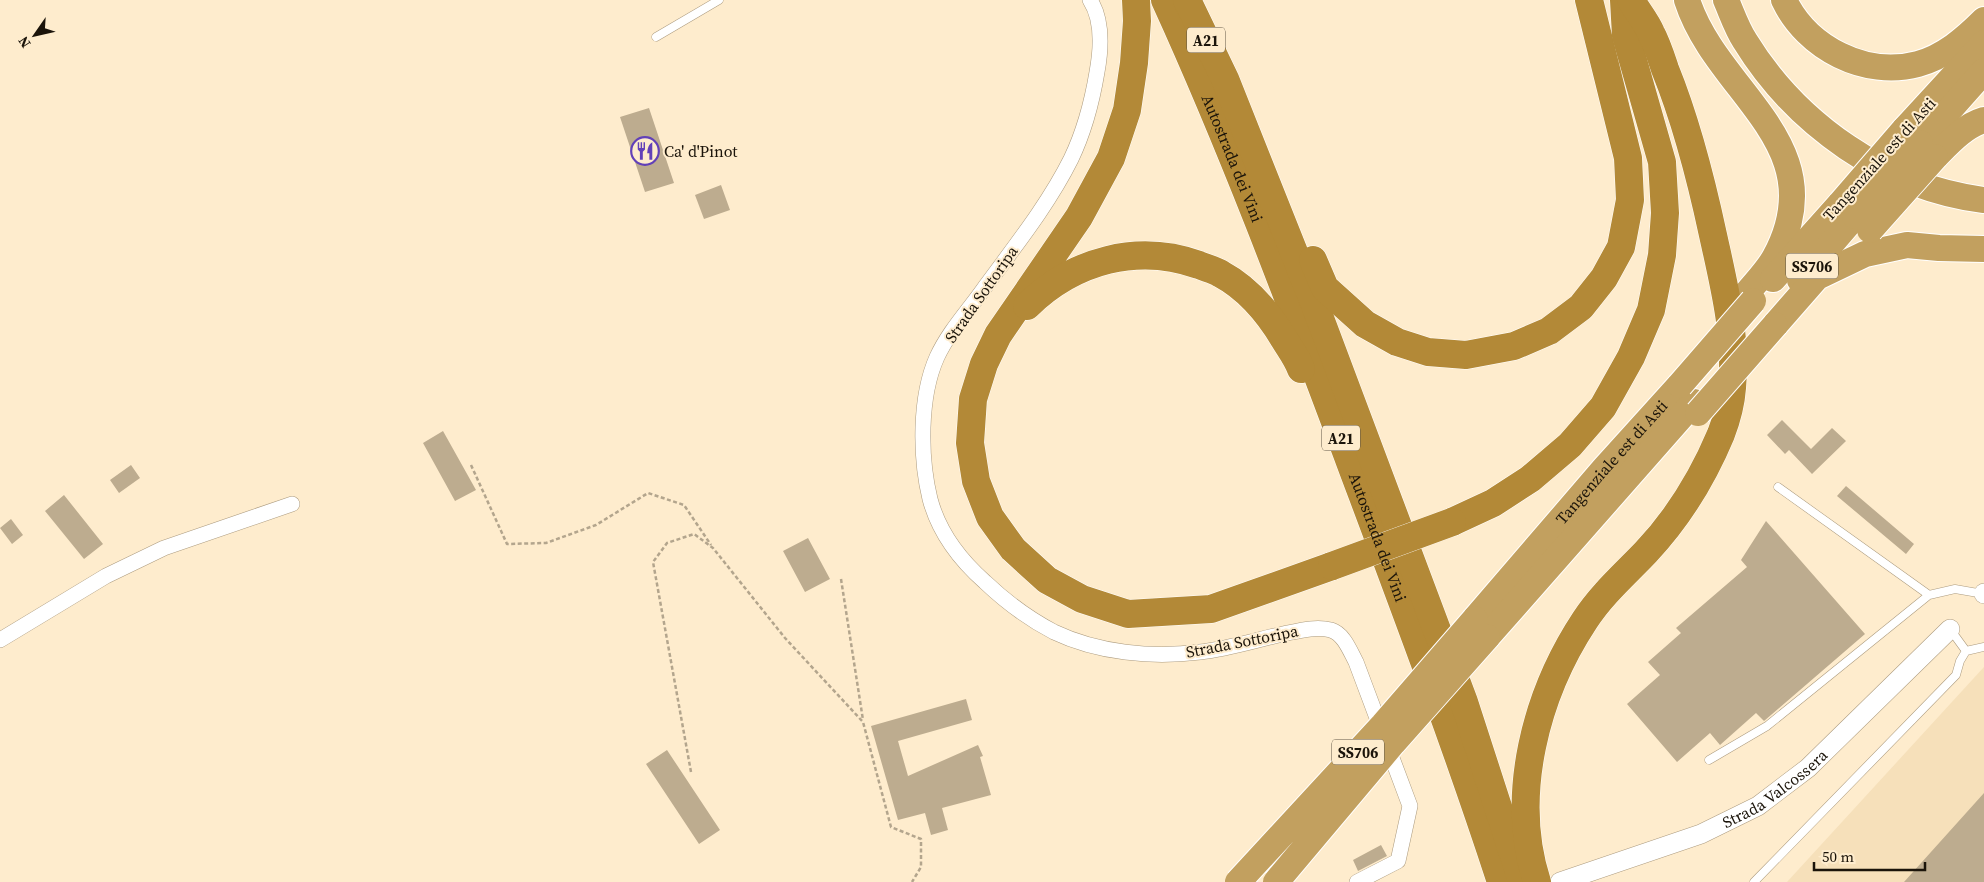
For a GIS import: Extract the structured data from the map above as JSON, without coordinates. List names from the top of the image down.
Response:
{
  "streets": {
    "highway": [
      "A21",
      "Autostrada dei Vini",
      "Tangenziale est di Asti",
      "SS706"
    ],
    "street": ["Strada Sottoripa", "Strada Valcossera"]
  },
  "places": {
    "restaurant": ["Ca' d'Pinot"]
  },
  "scale_bar": "50 m",
  "north": "bottom left"
}
